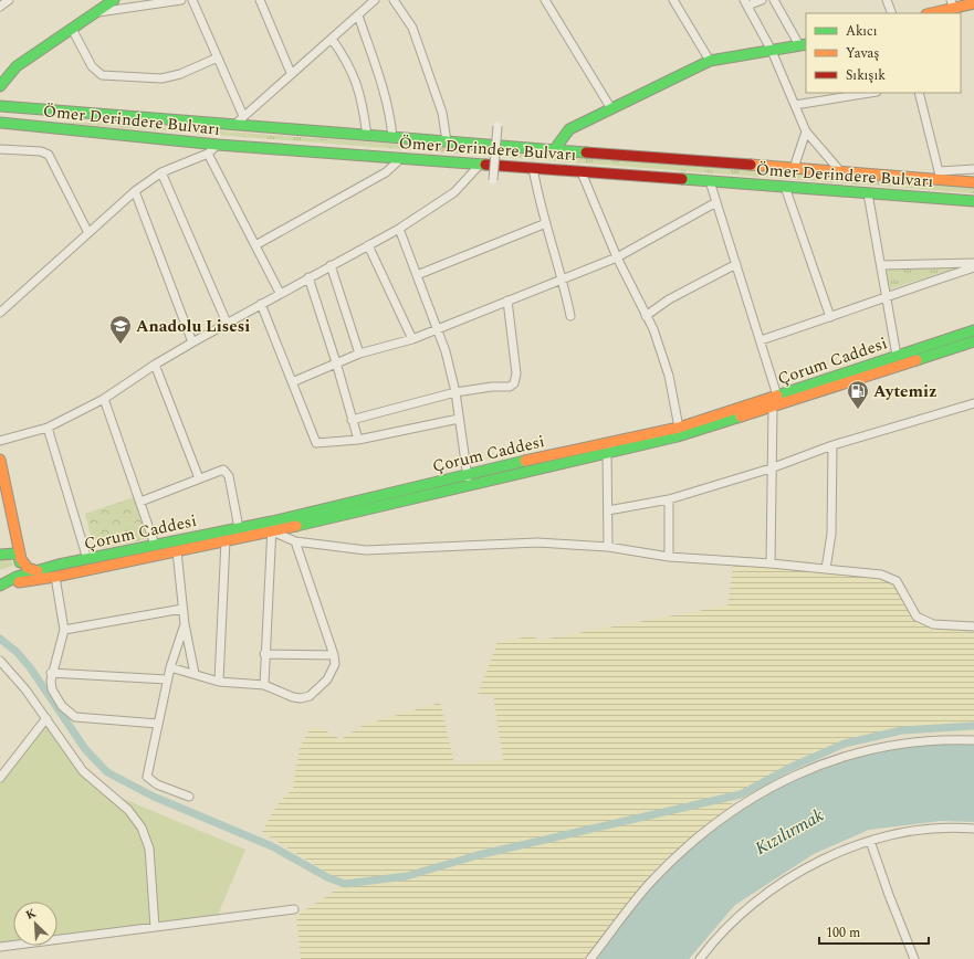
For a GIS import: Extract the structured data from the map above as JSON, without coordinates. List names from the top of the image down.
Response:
{
  "streets": {
    "main road": ["Ömer Derindere Bulvarı", "Çorum Caddesi"]
  },
  "water": ["Kızılırmak"],
  "places": {
    "school or university": ["Anadolu Lisesi"],
    "fuel station": ["Aytemiz"]
  },
  "legend": ["Akıcı", "Yavaş", "Sıkışık"],
  "scale_bar": "100 m",
  "north": "top left"
}
